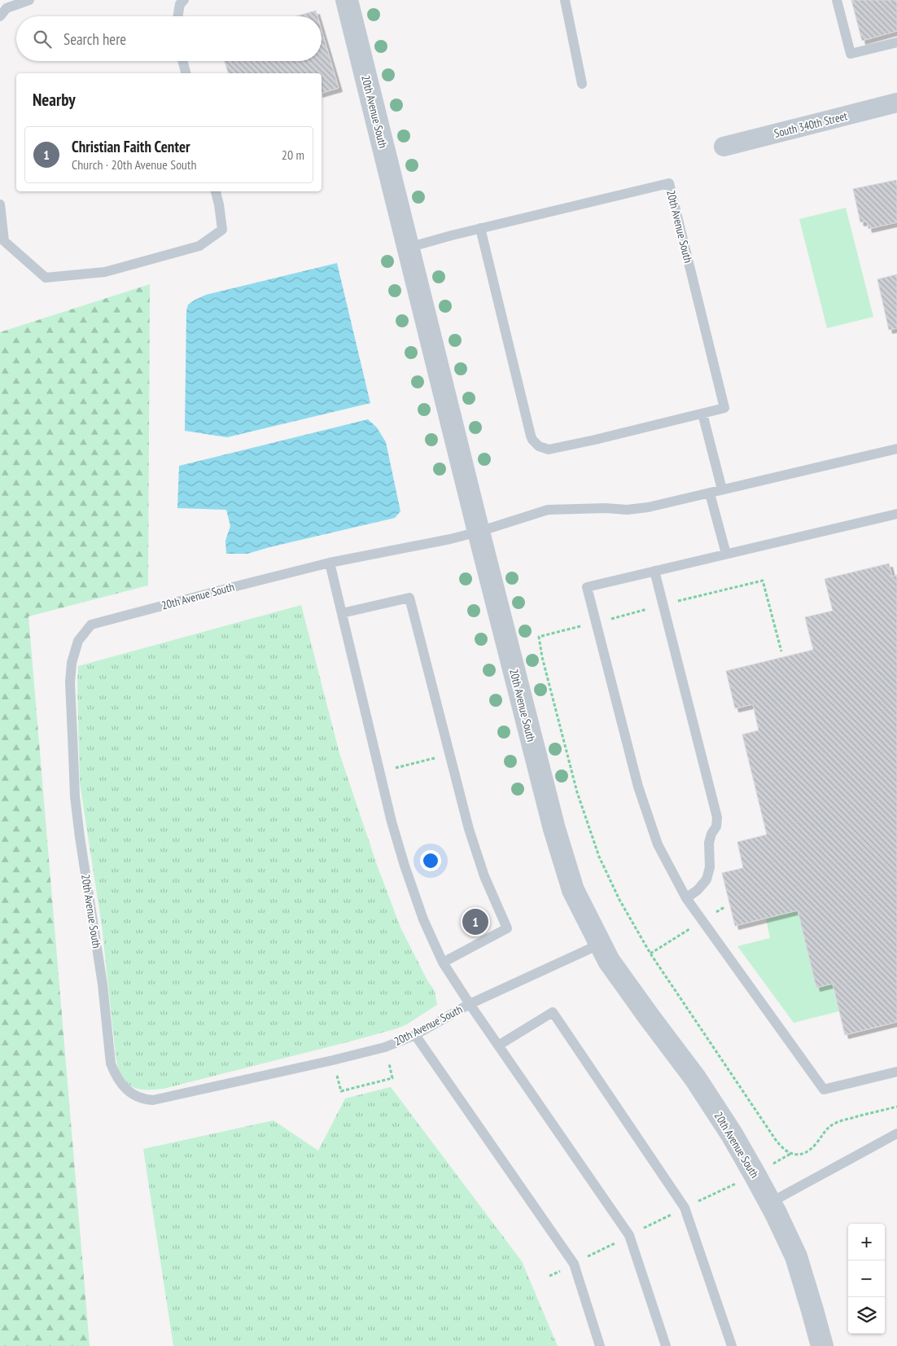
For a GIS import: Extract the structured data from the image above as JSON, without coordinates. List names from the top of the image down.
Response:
{
  "streets": {
    "street": ["20th Avenue South", "South 340th Street"]
  },
  "page": {
    "search": "Search here",
    "heading": "Nearby",
    "list": [
      {
        "mark": "1",
        "name": "Christian Faith Center",
        "note": "Church · 20th Avenue South",
        "value": "20 m"
      }
    ],
    "pins": "1",
    "map_buttons": ["+", "−"]
  }
}
